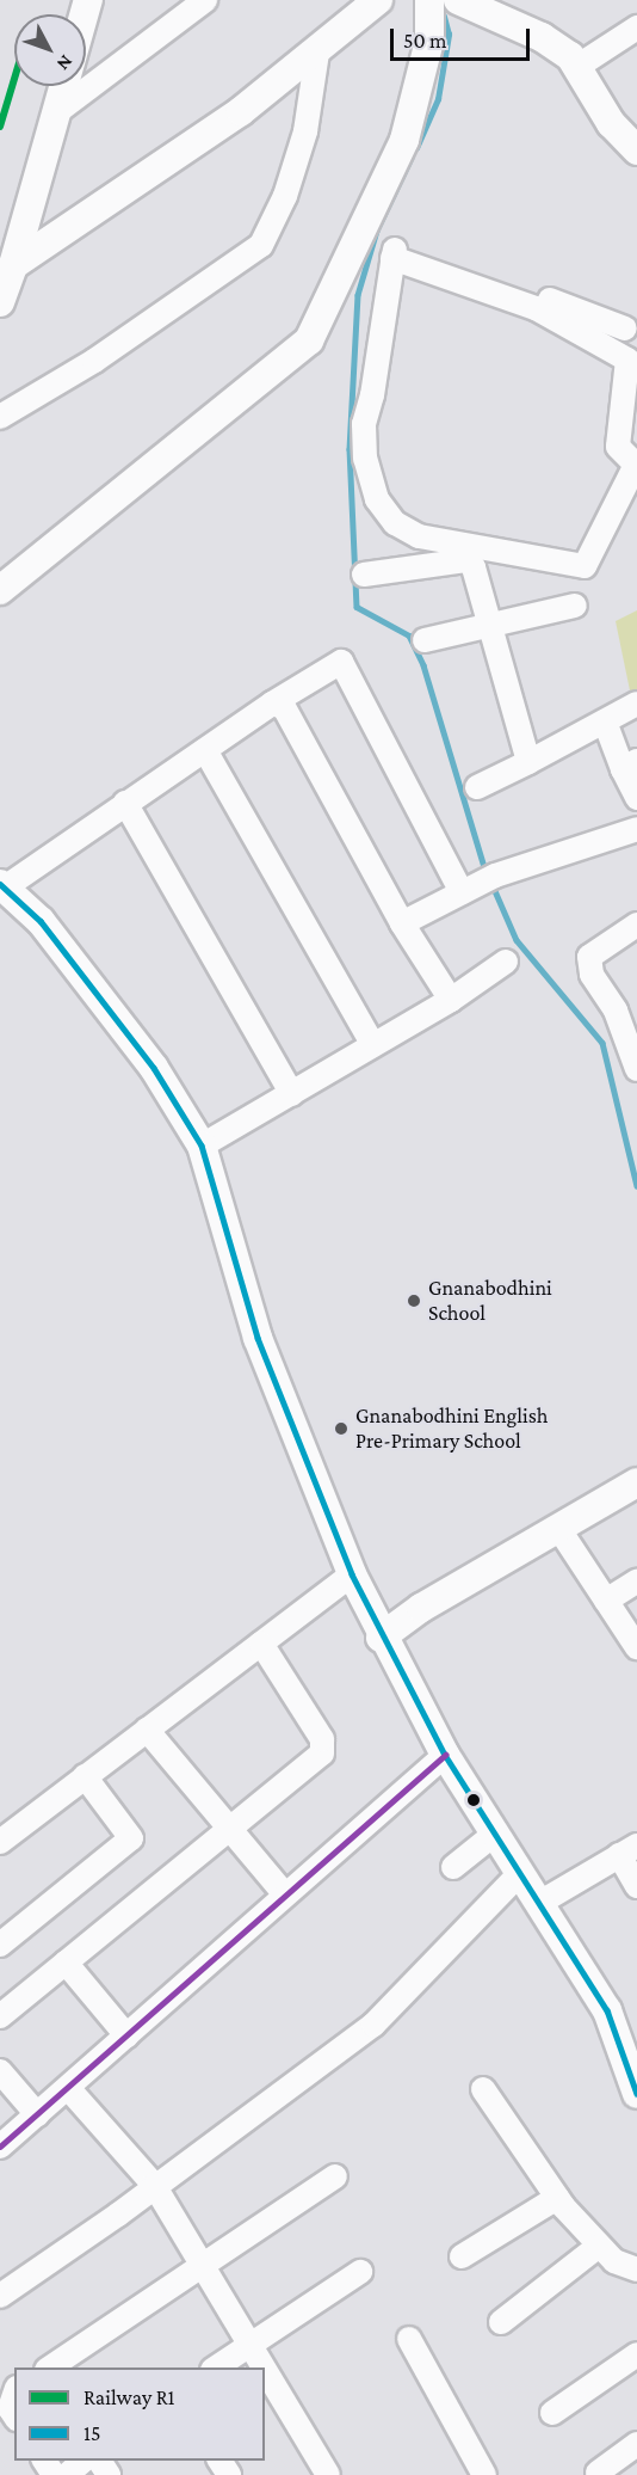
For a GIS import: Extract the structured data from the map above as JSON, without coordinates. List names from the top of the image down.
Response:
{
  "places": ["Gnanabodhini School", "Gnanabodhini English Pre-Primary School"],
  "lines": ["rail line R1", "transit line 15"],
  "legend": ["Railway R1", "15"],
  "scale_bar": "50 m",
  "north": "bottom right"
}
